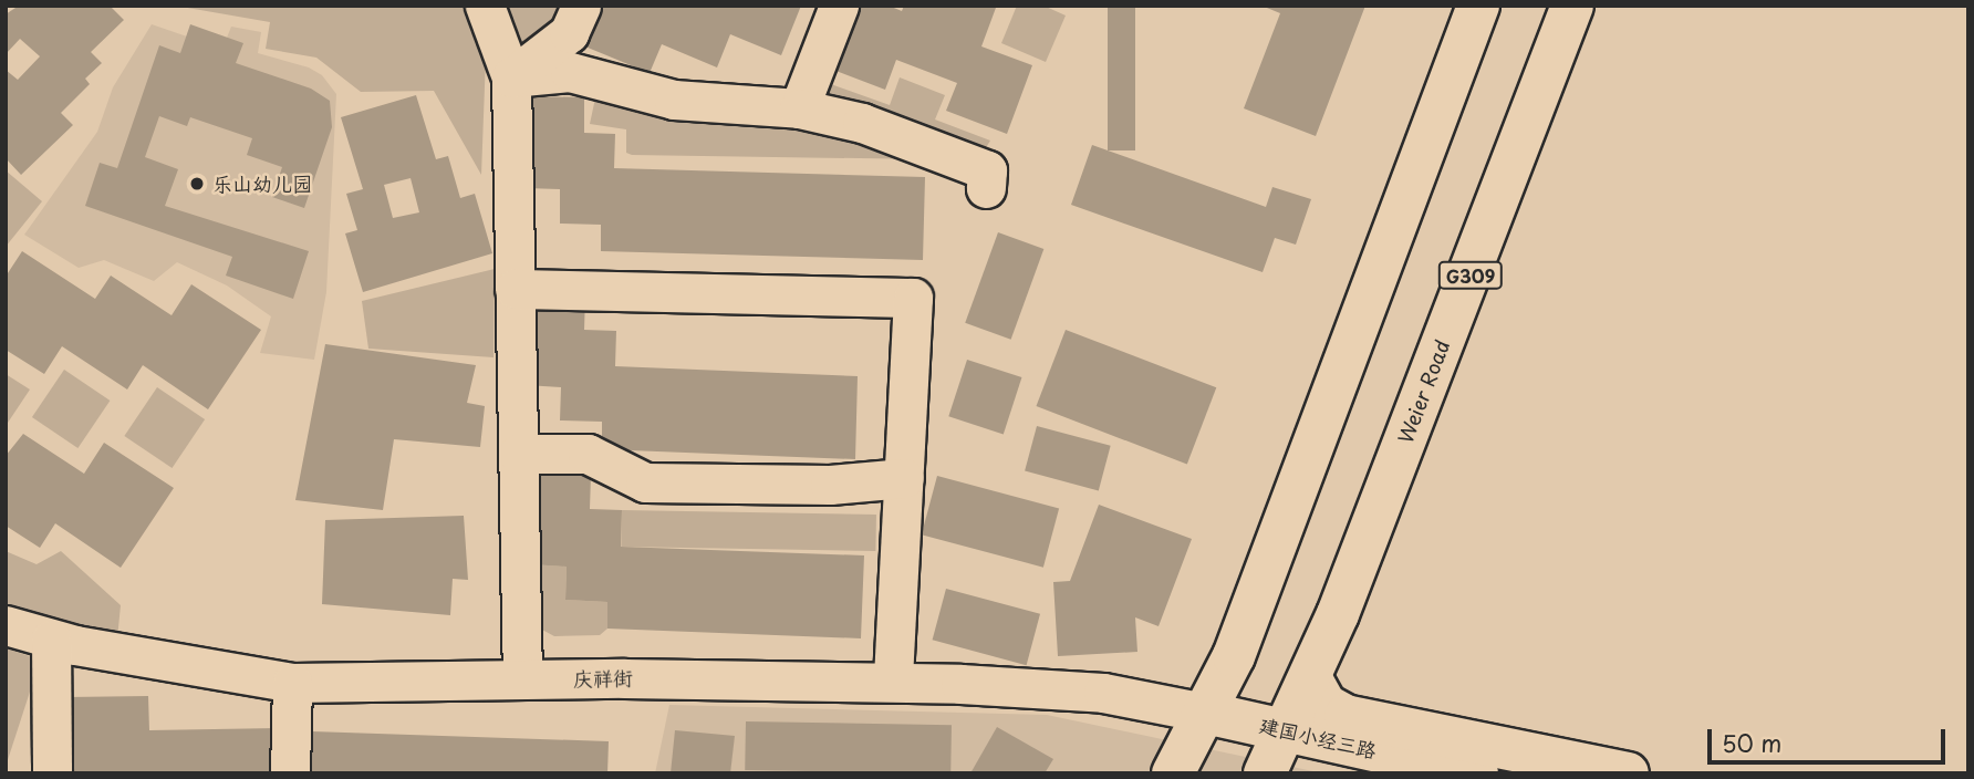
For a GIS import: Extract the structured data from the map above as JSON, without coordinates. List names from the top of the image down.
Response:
{
  "streets": {
    "main road": ["G309", "Weier Road", "建国小经三路"],
    "street": ["庆祥街"]
  },
  "crossings": [
    ["Weier Road", "建国小经三路"],
    ["庆祥街", "建国小经三路"]
  ],
  "places": ["乐山幼儿园"],
  "scale_bar": "50 m"
}
